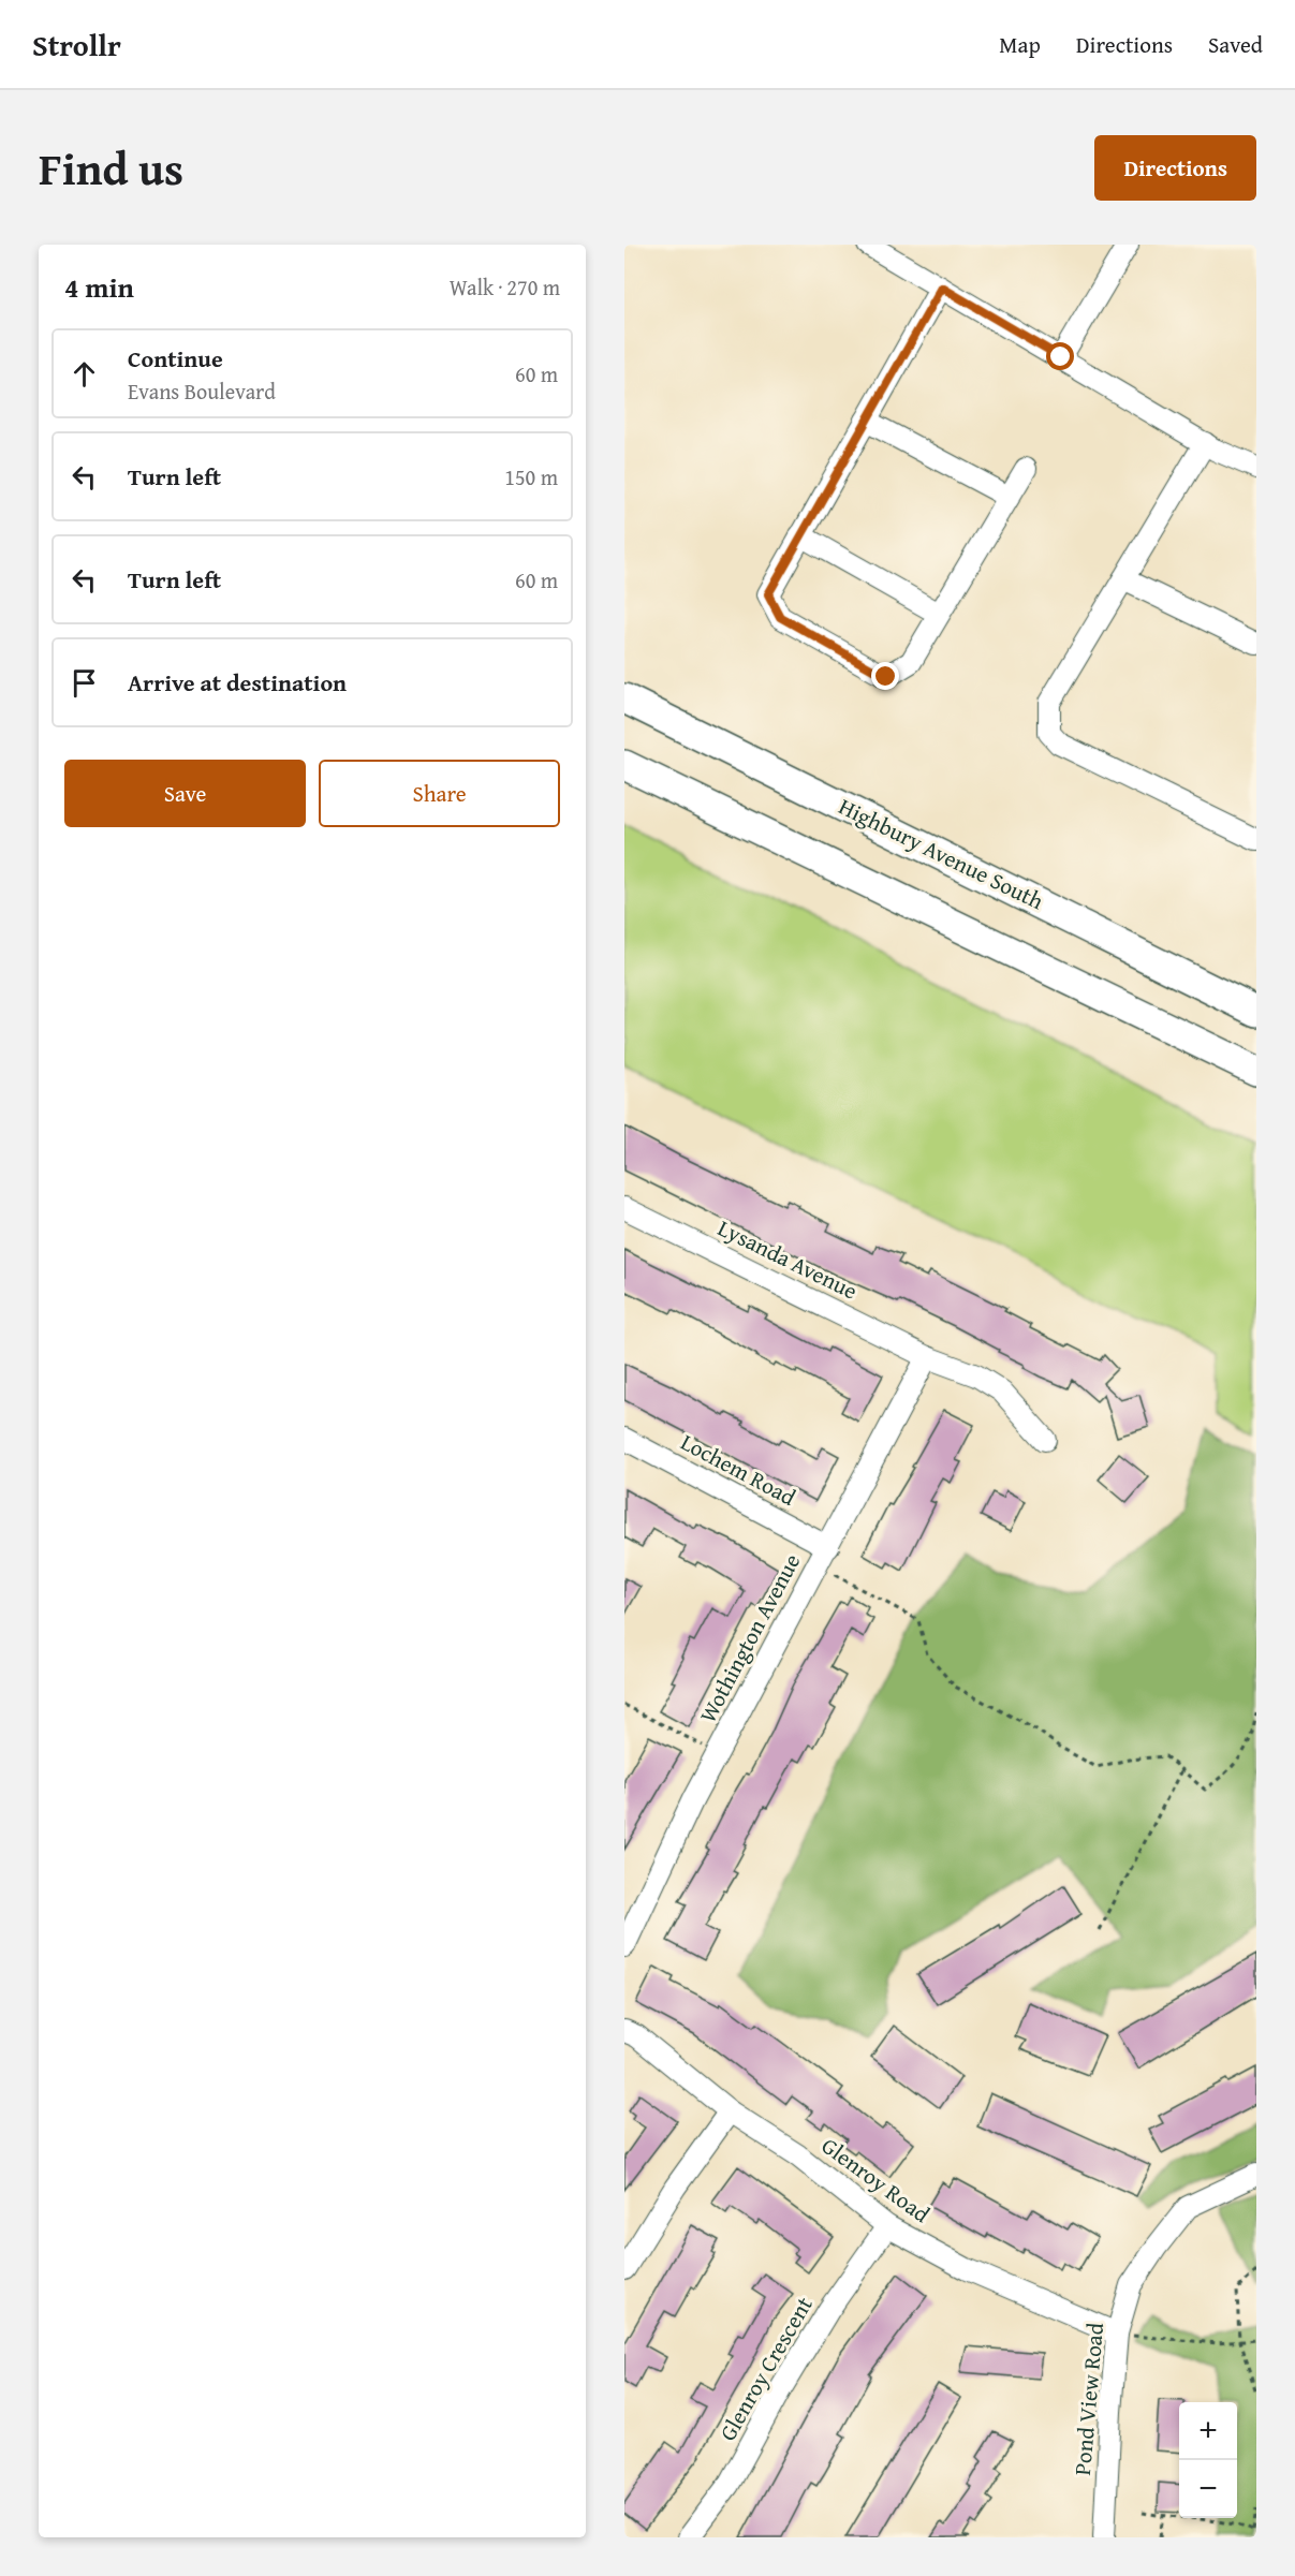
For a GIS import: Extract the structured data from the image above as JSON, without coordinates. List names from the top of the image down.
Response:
{
  "streets": {
    "highway": ["Highbury Avenue South"],
    "street": [
      "Lysanda Avenue",
      "Lochem Road",
      "Wothington Avenue",
      "Glenroy Road",
      "Glenroy Crescent",
      "Pond View Road"
    ]
  },
  "crossings": [
    ["Lysanda Avenue", "Wothington Avenue"],
    ["Lochem Road", "Wothington Avenue"],
    ["Glenroy Road", "Glenroy Crescent"],
    ["Glenroy Road", "Pond View Road"]
  ],
  "page": {
    "header": "Strollr",
    "nav": ["Map", "Directions", "Saved"],
    "title": "Find us",
    "buttons": [
      "Directions",
      ["Save", "Share"]
    ],
    "heading": ["4 min", "Walk · 270 m"],
    "list": [
      ["Continue", "Evans Boulevard", "60 m"],
      ["Turn left", "150 m"],
      ["Turn left", "60 m"],
      "Arrive at destination"
    ],
    "map_buttons": ["+", "−"]
  }
}
